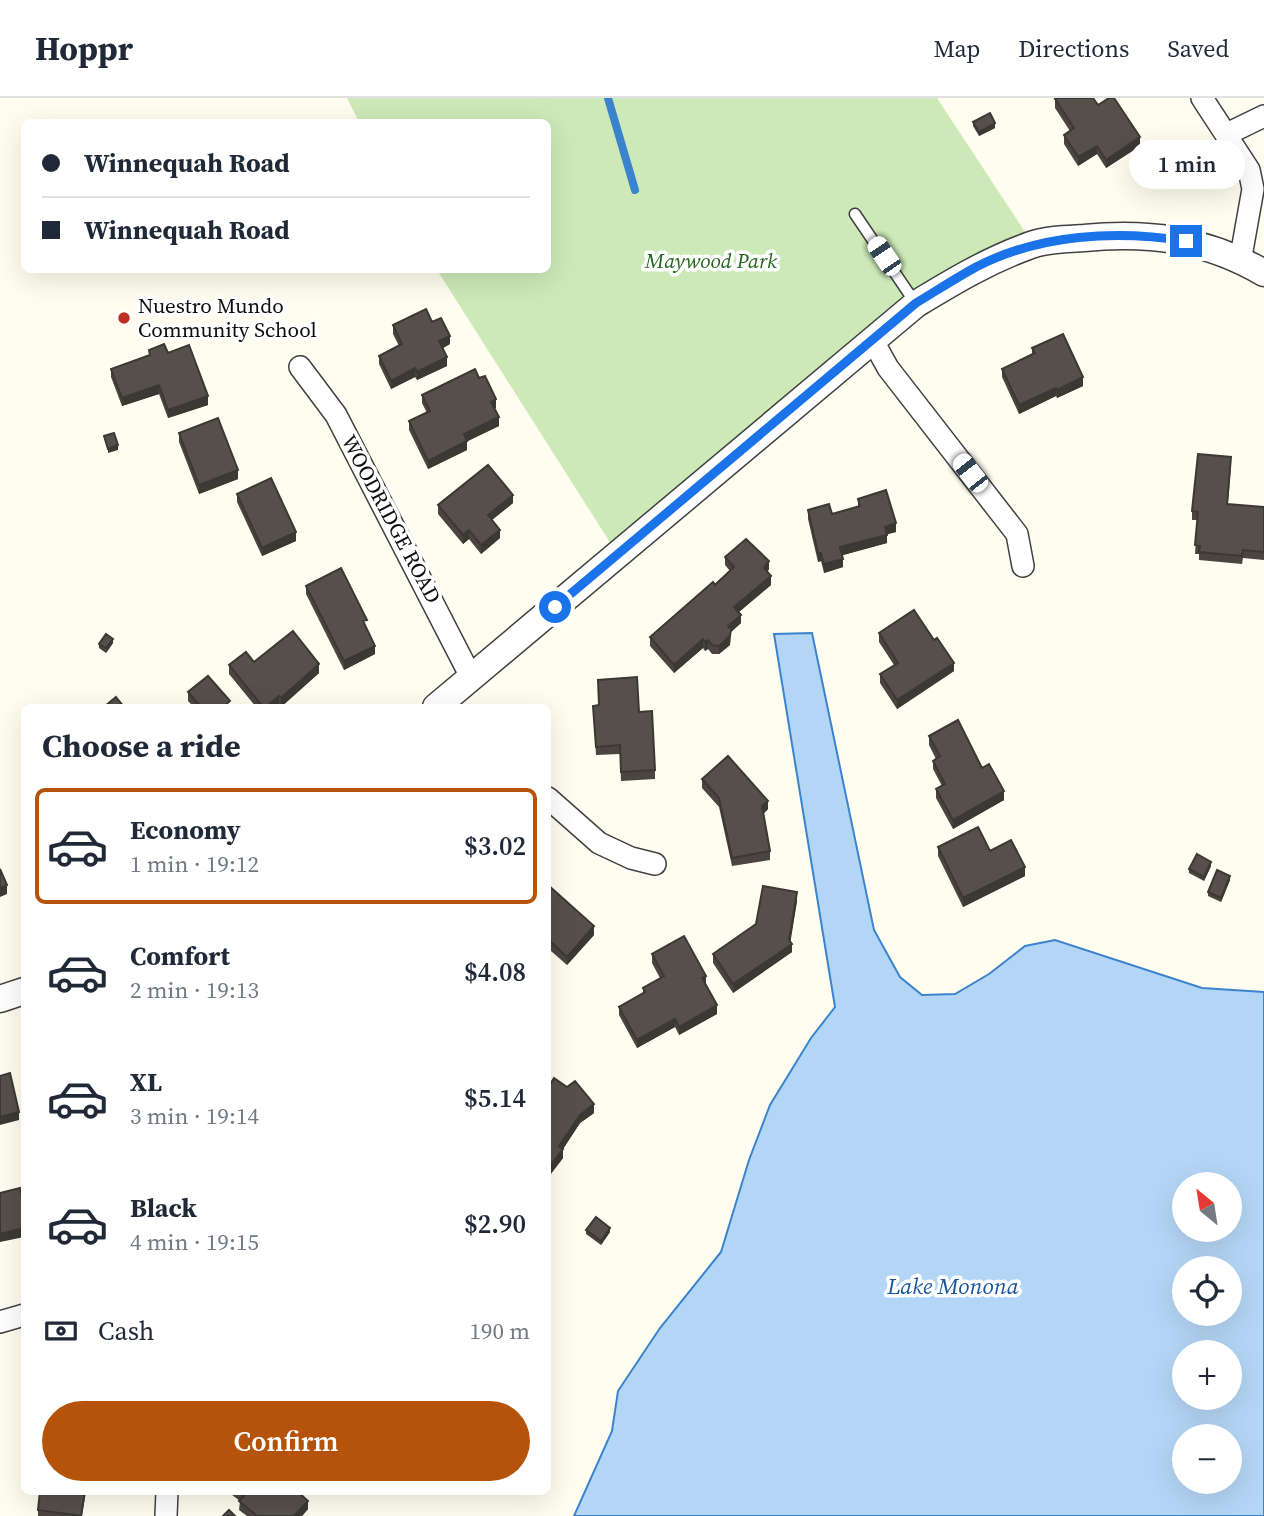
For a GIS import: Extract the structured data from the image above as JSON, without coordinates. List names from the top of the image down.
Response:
{
  "streets": {
    "street": ["WOODRIDGE ROAD"]
  },
  "water": ["Lake Monona"],
  "parks": ["Maywood Park"],
  "places": ["Nuestro Mundo Community School"],
  "north": "top left",
  "page": {
    "header": "Hoppr",
    "nav": ["Map", "Directions", "Saved"],
    "banner": ["Winnequah Road", "Winnequah Road"],
    "bubble": "1 min",
    "heading": "Choose a ride",
    "list": [
      {
        "name": "Economy",
        "note": "1 min · 19:12",
        "value": "$3.02"
      },
      {
        "name": "Comfort",
        "note": "2 min · 19:13",
        "value": "$4.08"
      },
      {
        "name": "XL",
        "note": "3 min · 19:14",
        "value": "$5.14"
      },
      {
        "name": "Black",
        "note": "4 min · 19:15",
        "value": "$2.90"
      }
    ],
    "map_buttons": ["+", "−"],
    "pay": ["Cash", "190 m"],
    "buttons": "Confirm"
  }
}
